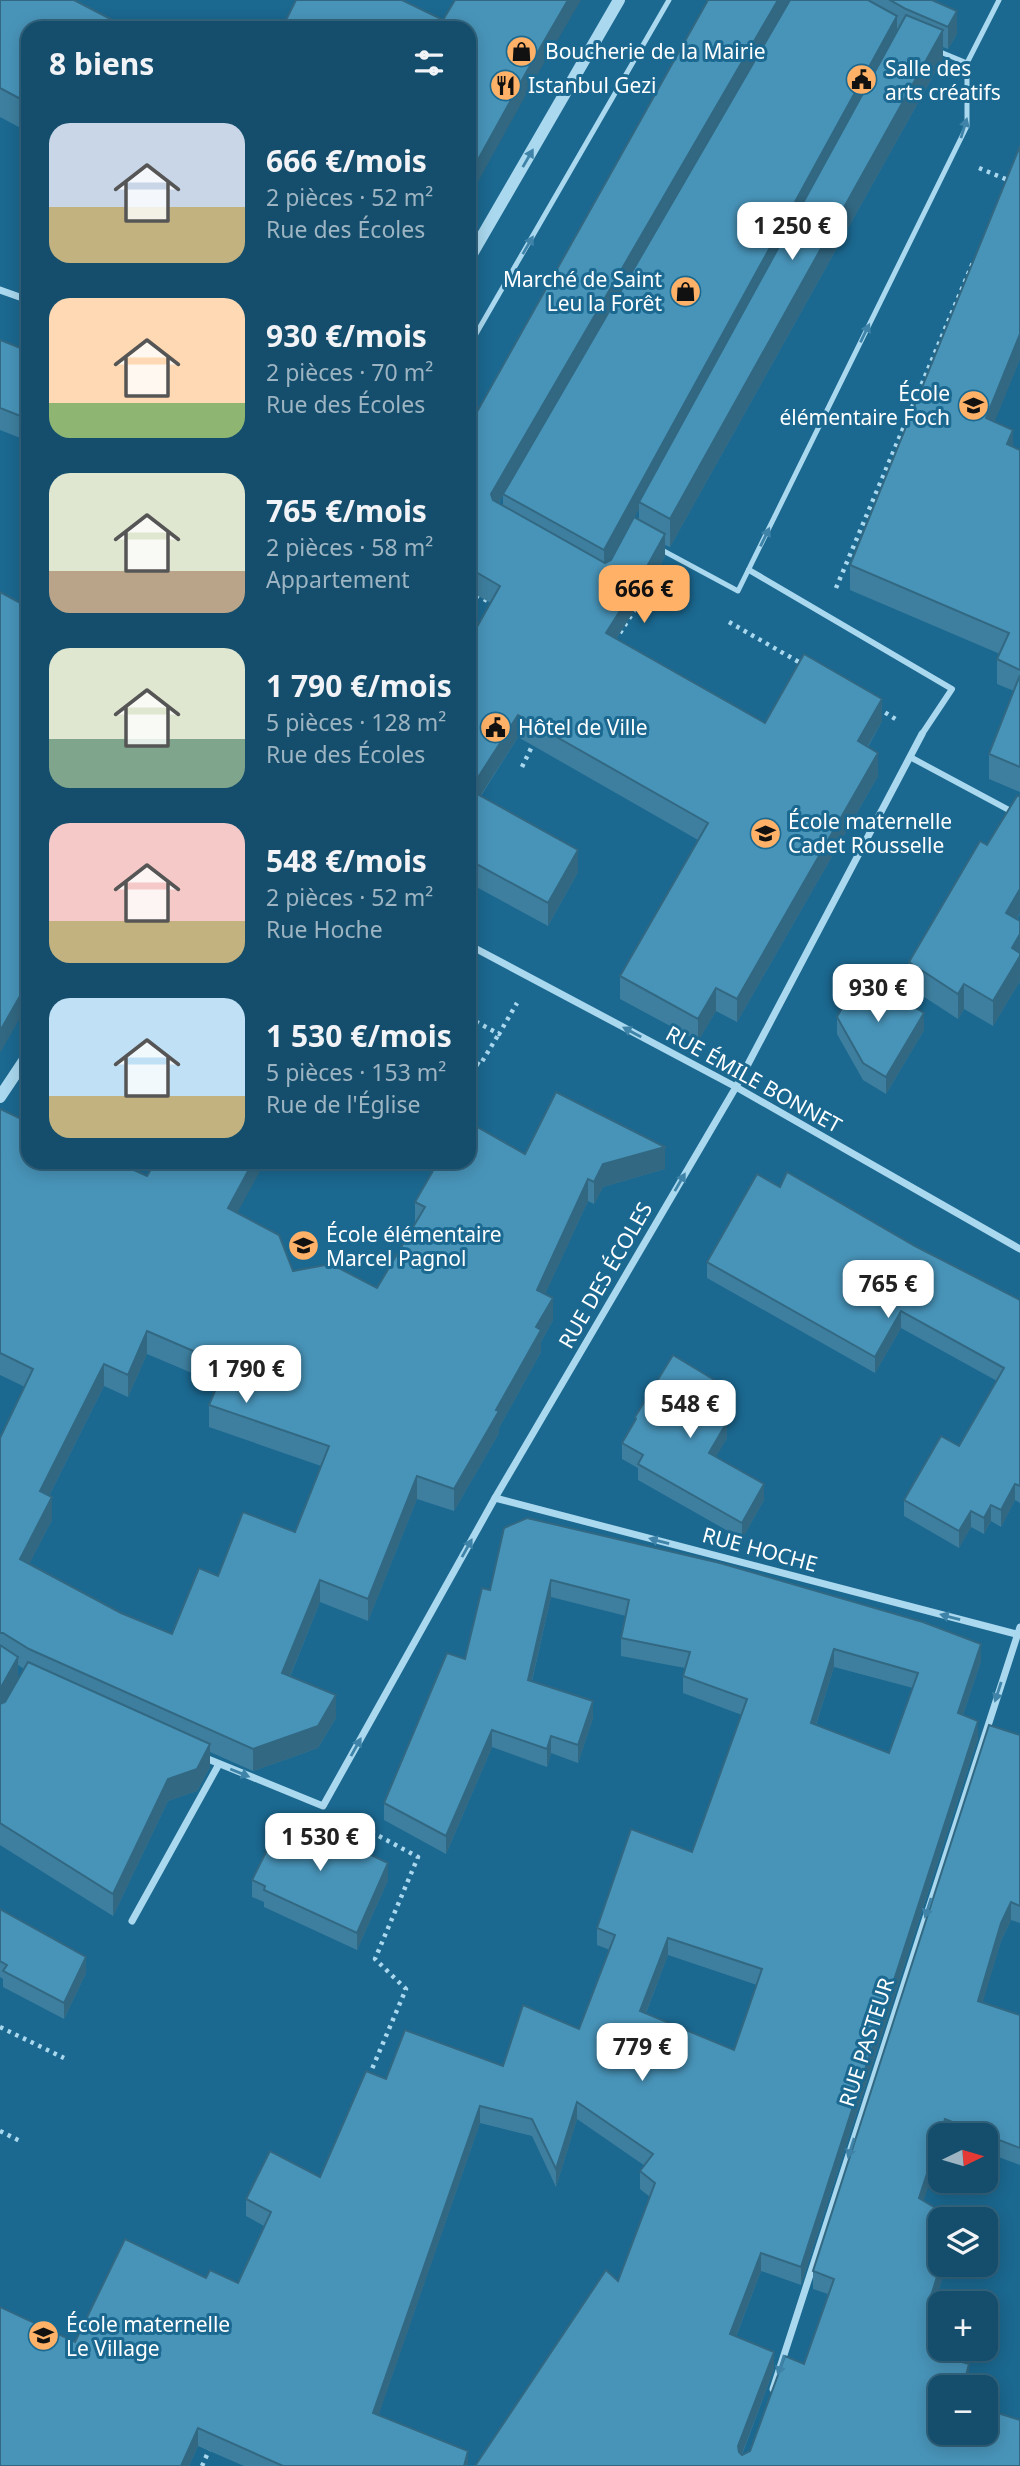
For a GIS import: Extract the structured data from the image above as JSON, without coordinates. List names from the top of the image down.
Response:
{
  "streets": {
    "street": [
      "RUE ÉMILE BONNET",
      "RUE DES ÉCOLES",
      "RUE HOCHE",
      "RUE PASTEUR"
    ]
  },
  "crossings": [
    ["RUE ÉMILE BONNET", "RUE DES ÉCOLES"],
    ["RUE DES ÉCOLES", "RUE HOCHE"],
    ["RUE HOCHE", "RUE PASTEUR"]
  ],
  "one_way": [
    "RUE ÉMILE BONNET",
    "RUE DES ÉCOLES",
    "RUE HOCHE",
    "RUE PASTEUR"
  ],
  "places": {
    "shop": ["Boucherie de la Mairie", "Marché de Saint Leu la Forêt"],
    "public building": ["Salle des arts créatifs", "Hôtel de Ville"],
    "restaurant": ["Istanbul Gezi"],
    "school or university": [
      "École élémentaire Foch",
      "École maternelle Cadet Rousselle",
      "École élémentaire Marcel Pagnol",
      "École maternelle Le Village"
    ]
  },
  "north": "right",
  "page": {
    "heading": "8 biens",
    "list": [
      {
        "name": "666 €/mois",
        "note": "2 pièces · 52 m² · Rue des Écoles"
      },
      {
        "name": "930 €/mois",
        "note": "2 pièces · 70 m² · Rue des Écoles"
      },
      {
        "name": "765 €/mois",
        "note": "2 pièces · 58 m² · Appartement"
      },
      {
        "name": "1 790 €/mois",
        "note": "5 pièces · 128 m² · Rue des Écoles"
      },
      {
        "name": "548 €/mois",
        "note": "2 pièces · 52 m² · Rue Hoche"
      },
      {
        "name": "1 530 €/mois",
        "note": "5 pièces · 153 m² · Rue de l'Église"
      }
    ],
    "price": [
      "1 250 €",
      "666 €",
      "930 €",
      "765 €",
      "1 790 €",
      "548 €",
      "1 530 €",
      "779 €"
    ],
    "map_buttons": ["+", "−"]
  }
}
